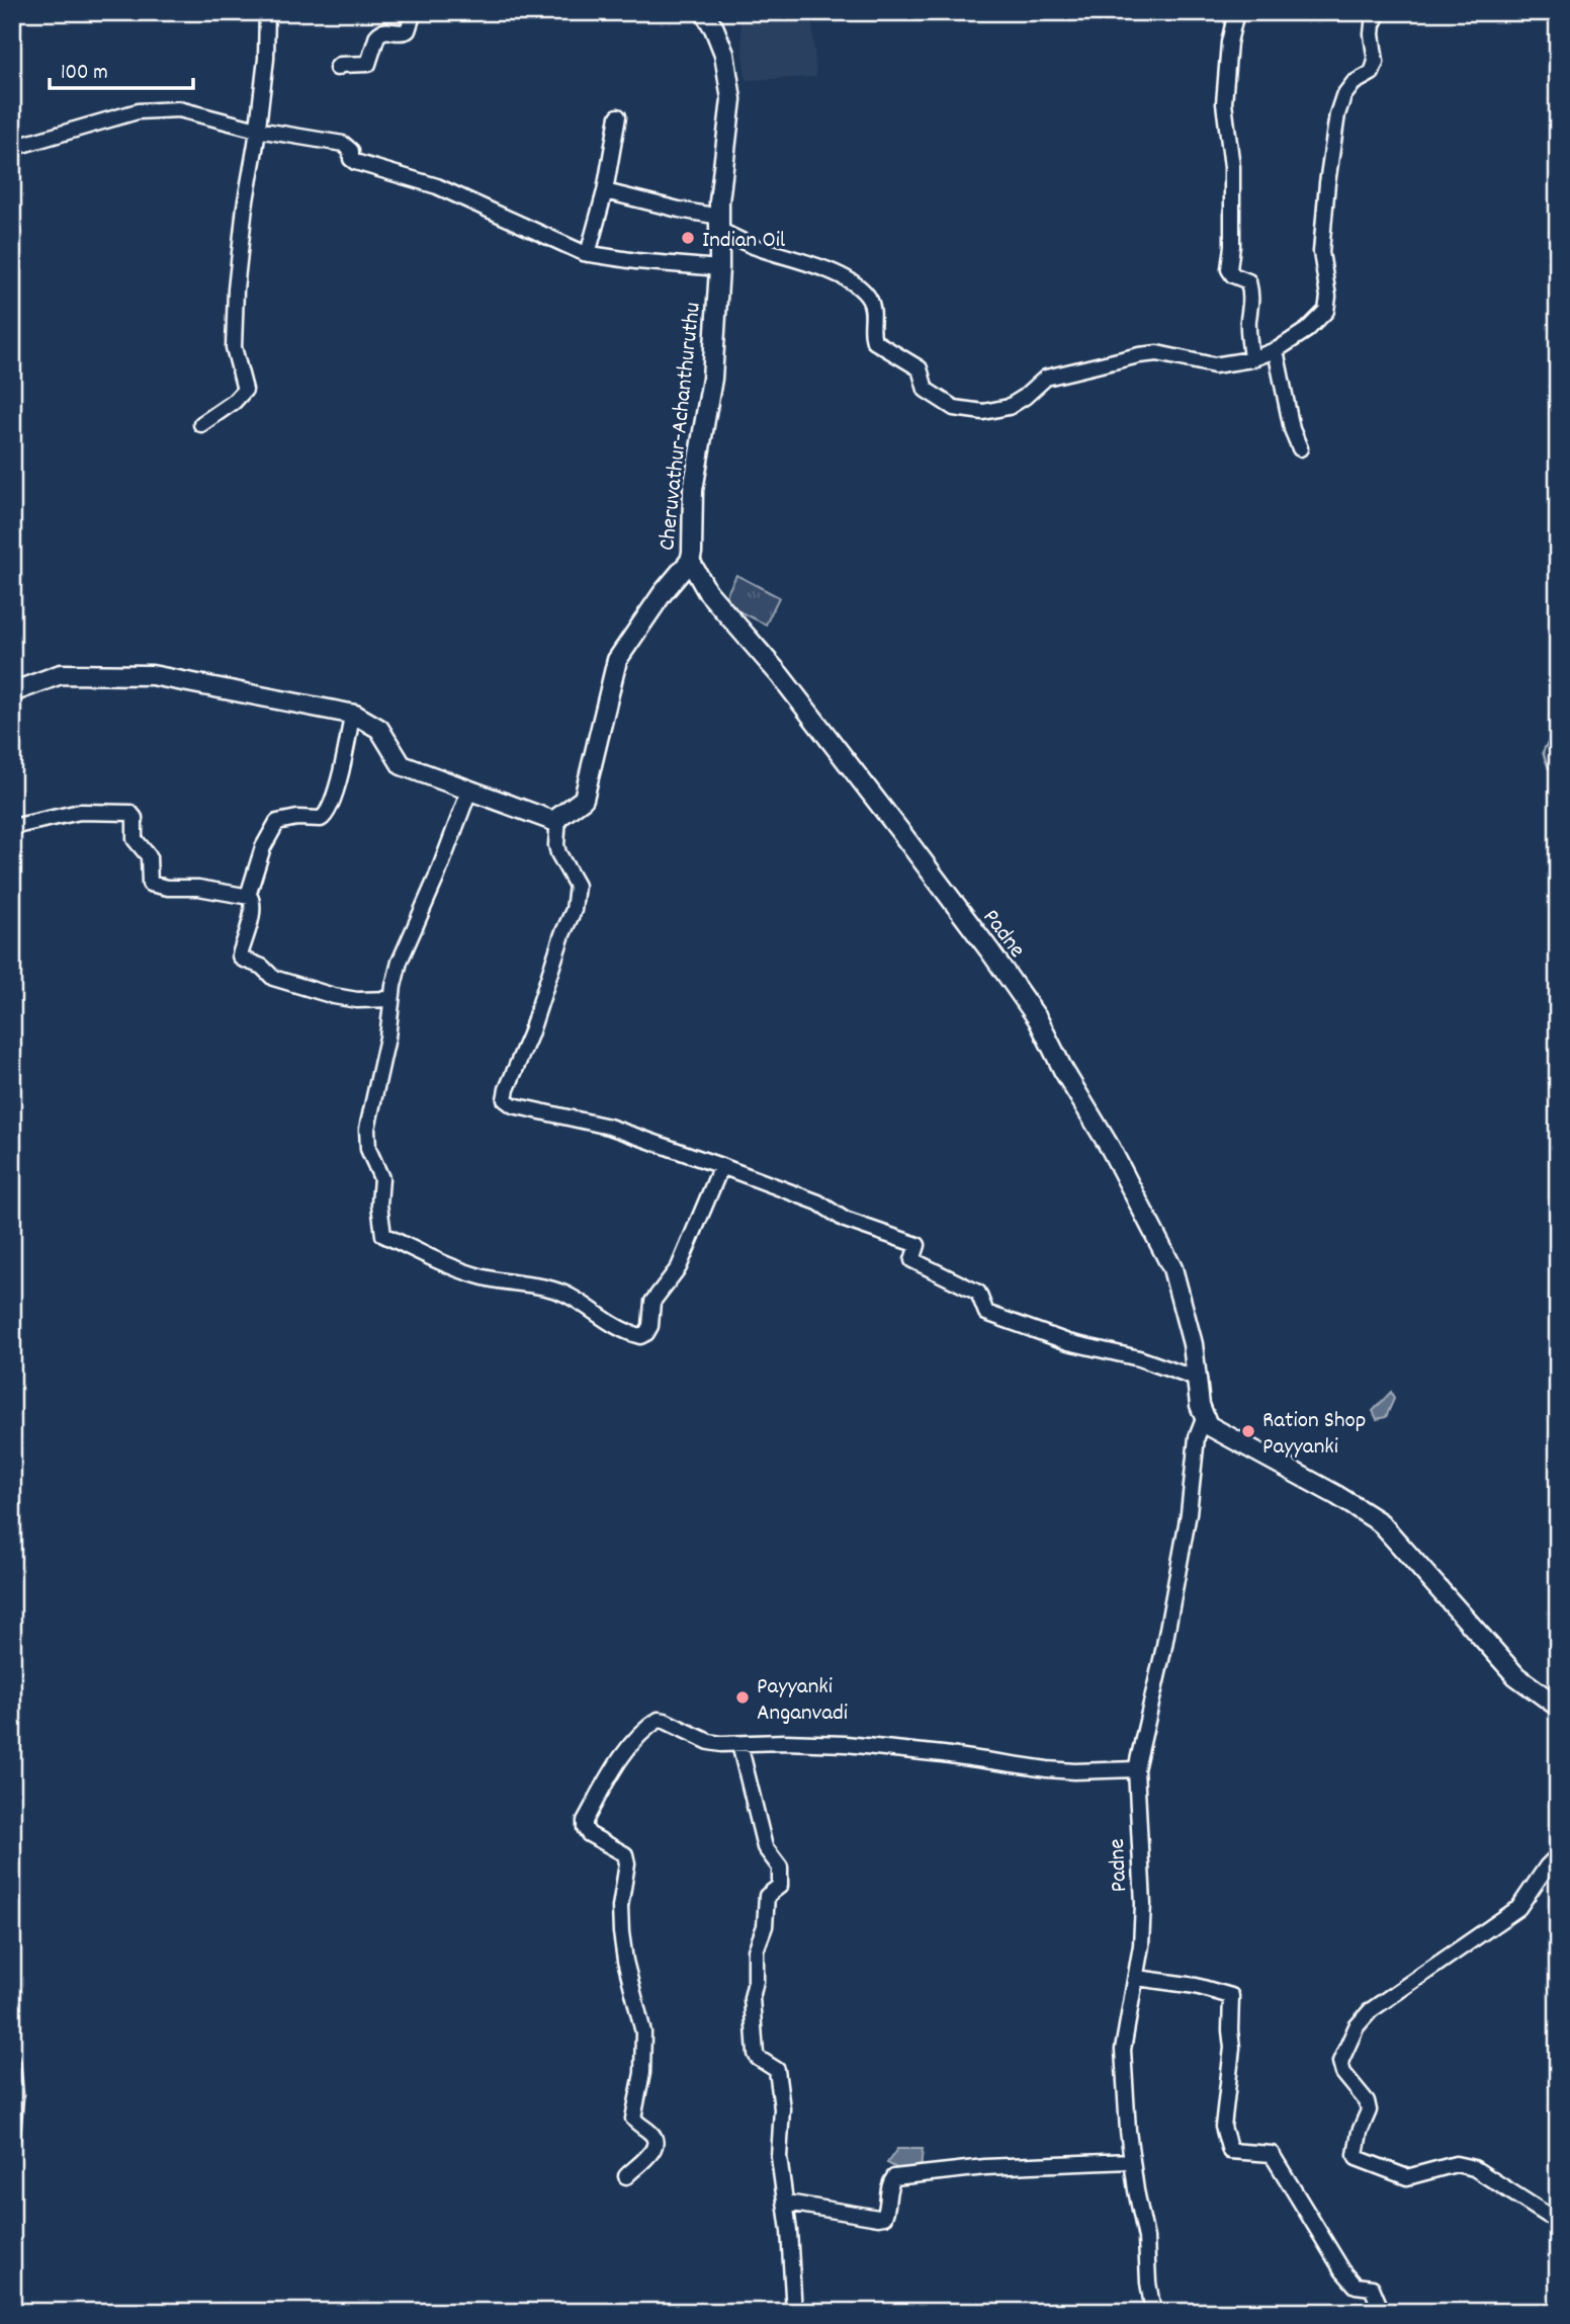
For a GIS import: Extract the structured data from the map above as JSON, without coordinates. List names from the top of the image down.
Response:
{
  "streets": {
    "main road": ["Cheruvathur-Achanthuruthu", "Padne"]
  },
  "crossings": [
    ["Cheruvathur-Achanthuruthu", "Padne"]
  ],
  "places": ["Indian Oil", "Ration Shop Payyanki", "Payyanki Anganvadi"],
  "scale_bar": "100 m"
}
